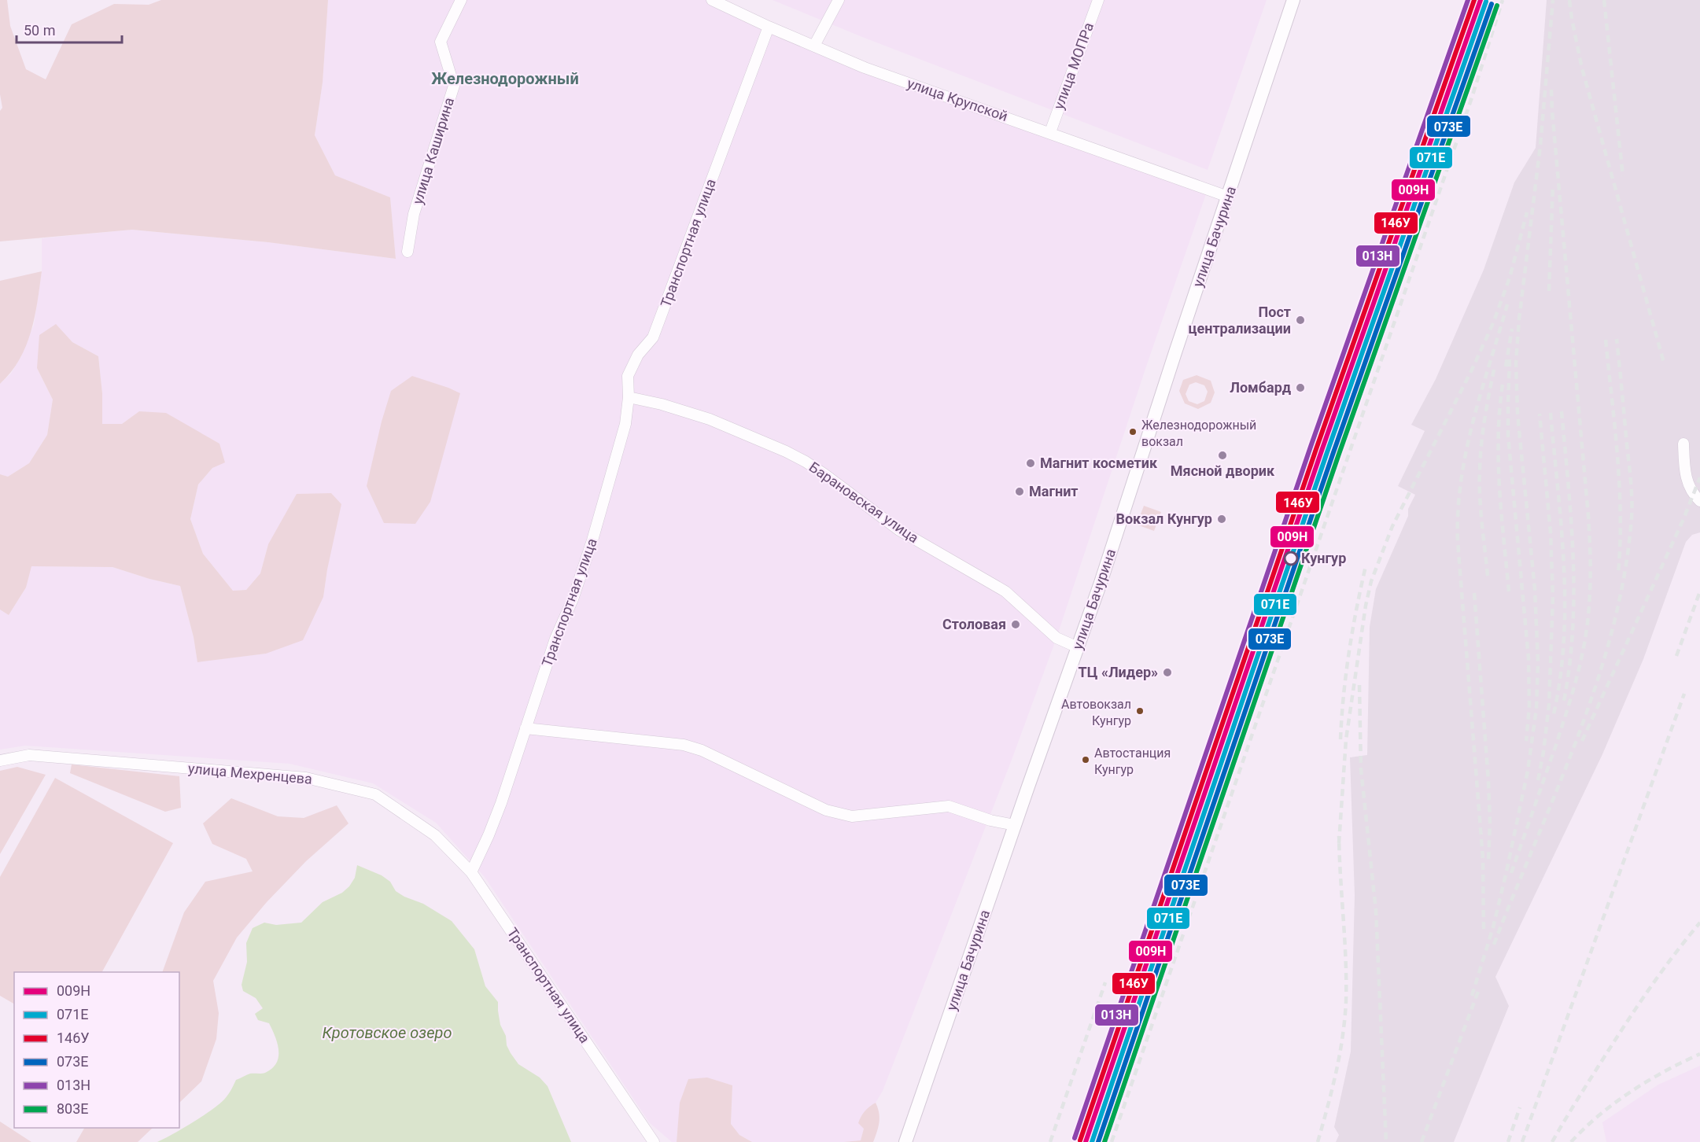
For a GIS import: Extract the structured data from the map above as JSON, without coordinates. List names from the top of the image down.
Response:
{
  "streets": {
    "street": [
      "улица МОПРа",
      "улица Крупской",
      "улица Каширина",
      "улица Бачурина",
      "Транспортная улица",
      "Барановская улица",
      "улица Мехренцева"
    ]
  },
  "crossings": [
    ["улица МОПРа", "улица Крупской"],
    ["улица Крупской", "улица Бачурина"],
    ["улица Крупской", "Транспортная улица"],
    ["улица Бачурина", "Барановская улица"],
    ["Транспортная улица", "Барановская улица"],
    ["Транспортная улица", "улица Мехренцева"]
  ],
  "districts": ["Железнодорожный"],
  "water": ["Кротовское озеро"],
  "places": [
    "Пост централизации",
    "Ломбард",
    "Железнодорожный вокзал",
    "Мясной дворик",
    "Магнит косметик",
    "Магнит",
    "Вокзал Кунгур",
    "Кунгур",
    "Столовая",
    "ТЦ «Лидер»",
    "Автовокзал Кунгур",
    "Автостанция Кунгур"
  ],
  "lines": [
    "transit line 009Н",
    "transit line 146У",
    "transit line 013Н",
    "transit line 071Е",
    "transit line 073Е",
    "transit line 803Е"
  ],
  "legend": [
    "009Н",
    "071Е",
    "146У",
    "073Е",
    "013Н",
    "803Е"
  ],
  "scale_bar": "50 m"
}
